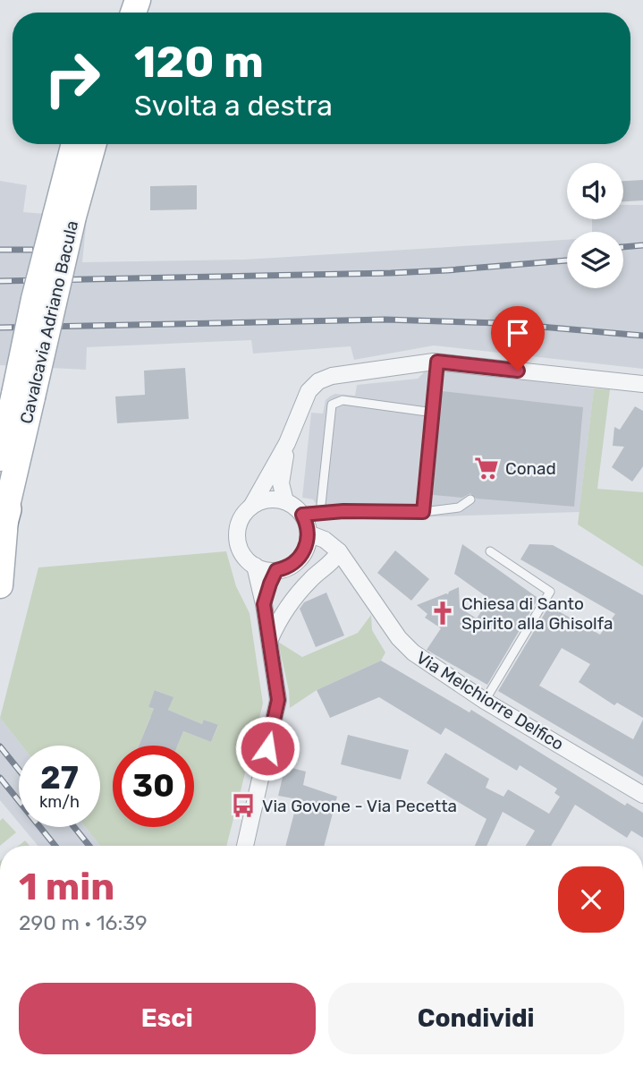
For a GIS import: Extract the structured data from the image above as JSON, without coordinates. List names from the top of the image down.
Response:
{
  "streets": {
    "main road": ["Cavalcavia Adriano Bacula"],
    "street": ["Via Melchiorre Delfico"]
  },
  "places": {
    "supermarket": ["Conad"],
    "church": ["Chiesa di Santo Spirito alla Ghisolfa"],
    "bus stop": ["Via Govone - Via Pecetta"]
  },
  "page": {
    "turn": ["120 m", "Svolta a destra"],
    "speed": "27 km/h",
    "limit": "30",
    "heading": ["1 min", "290 m · 16:39"],
    "buttons": ["Esci", "Condividi"]
  }
}
